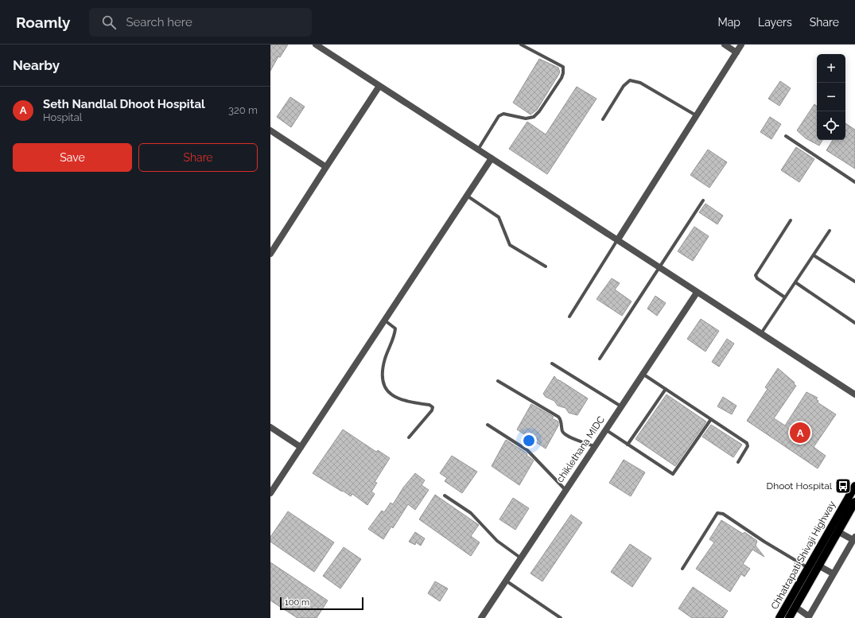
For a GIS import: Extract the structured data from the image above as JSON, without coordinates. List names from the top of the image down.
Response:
{
  "streets": {
    "main road": ["Chhatrapati Shivaji Highway"],
    "street": ["chiklethana MIDC"]
  },
  "places": {
    "bus stop": ["Dhoot Hospital"]
  },
  "scale_bar": "100 m",
  "page": {
    "header": "Roamly",
    "search": "Search here",
    "nav": ["Map", "Layers", "Share"],
    "heading": "Nearby",
    "map_buttons": ["+", "−"],
    "list": [
      {
        "mark": "A",
        "name": "Seth Nandlal Dhoot Hospital",
        "note": "Hospital",
        "value": "320 m"
      }
    ],
    "buttons": ["Save", "Share"],
    "pins": "A",
    "scale": "100 m"
  }
}
